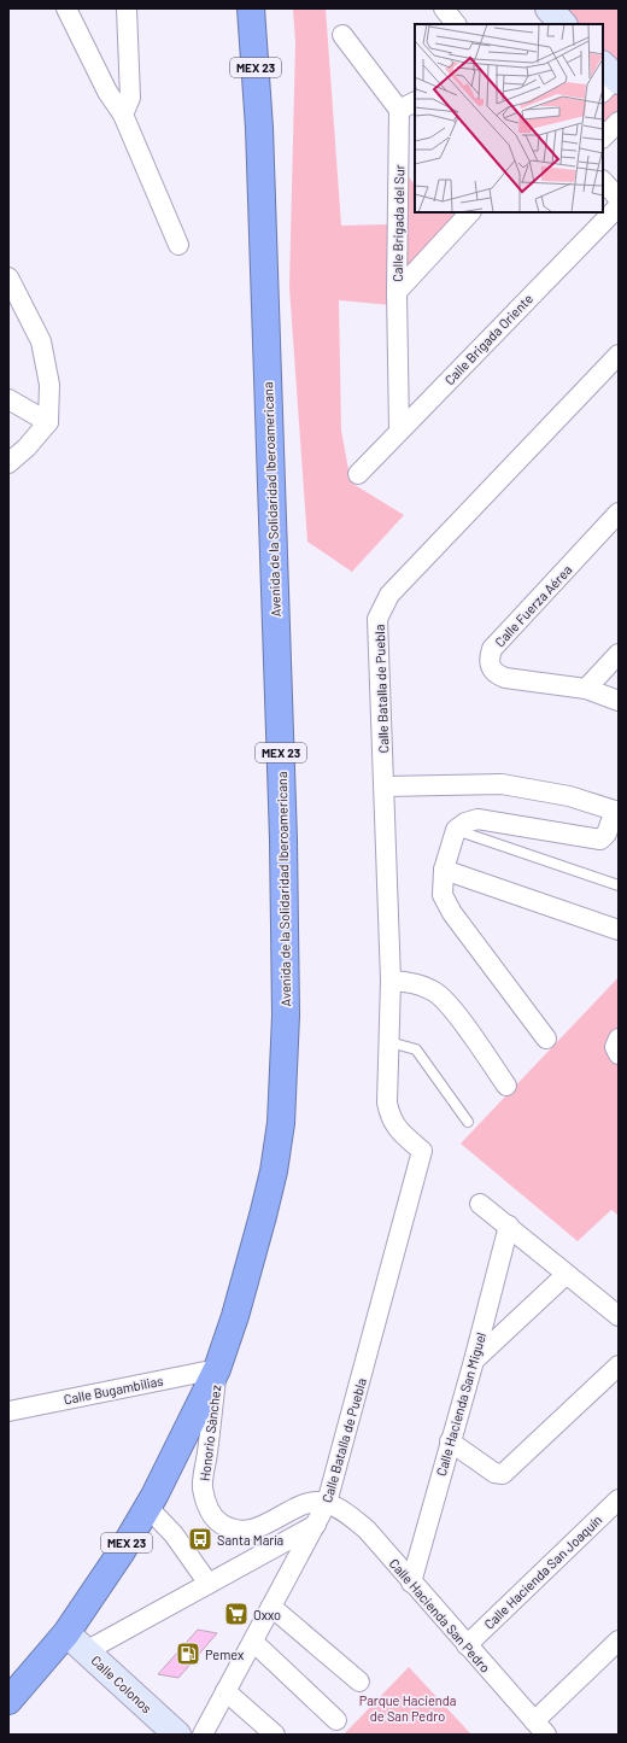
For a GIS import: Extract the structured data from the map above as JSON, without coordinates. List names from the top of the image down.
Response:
{
  "streets": {
    "highway": ["MEX 23", "Avenida de la Solidaridad Iberoamericana"],
    "street": [
      "Calle Brigada del Sur",
      "Calle Brigada Oriente",
      "Calle Fuerza Aérea",
      "Calle Batalla de Puebla",
      "Calle Bugambilias",
      "Calle Hacienda San Miguel",
      "Honorio Sánchez",
      "Calle Hacienda San Joaquín",
      "Calle Hacienda San Pedro",
      "Calle Colonos"
    ]
  },
  "crossings": [
    ["Calle Brigada del Sur", "Calle Brigada Oriente"],
    ["Avenida de la Solidaridad Iberoamericana", "Calle Bugambilias"],
    ["Avenida de la Solidaridad Iberoamericana", "Honorio Sánchez"],
    ["Avenida de la Solidaridad Iberoamericana", "Calle Colonos"],
    ["Calle Batalla de Puebla", "Honorio Sánchez"],
    ["Calle Batalla de Puebla", "Calle Hacienda San Pedro"],
    ["Calle Bugambilias", "Honorio Sánchez"],
    ["Calle Hacienda San Miguel", "Calle Hacienda San Pedro"],
    ["Honorio Sánchez", "Calle Hacienda San Pedro"],
    ["Calle Hacienda San Joaquín", "Calle Hacienda San Pedro"]
  ],
  "parks": ["Parque Hacienda de San Pedro"],
  "places": {
    "bus stop": ["Santa María"],
    "supermarket": ["Oxxo"],
    "fuel station": ["Pemex"]
  }
}
